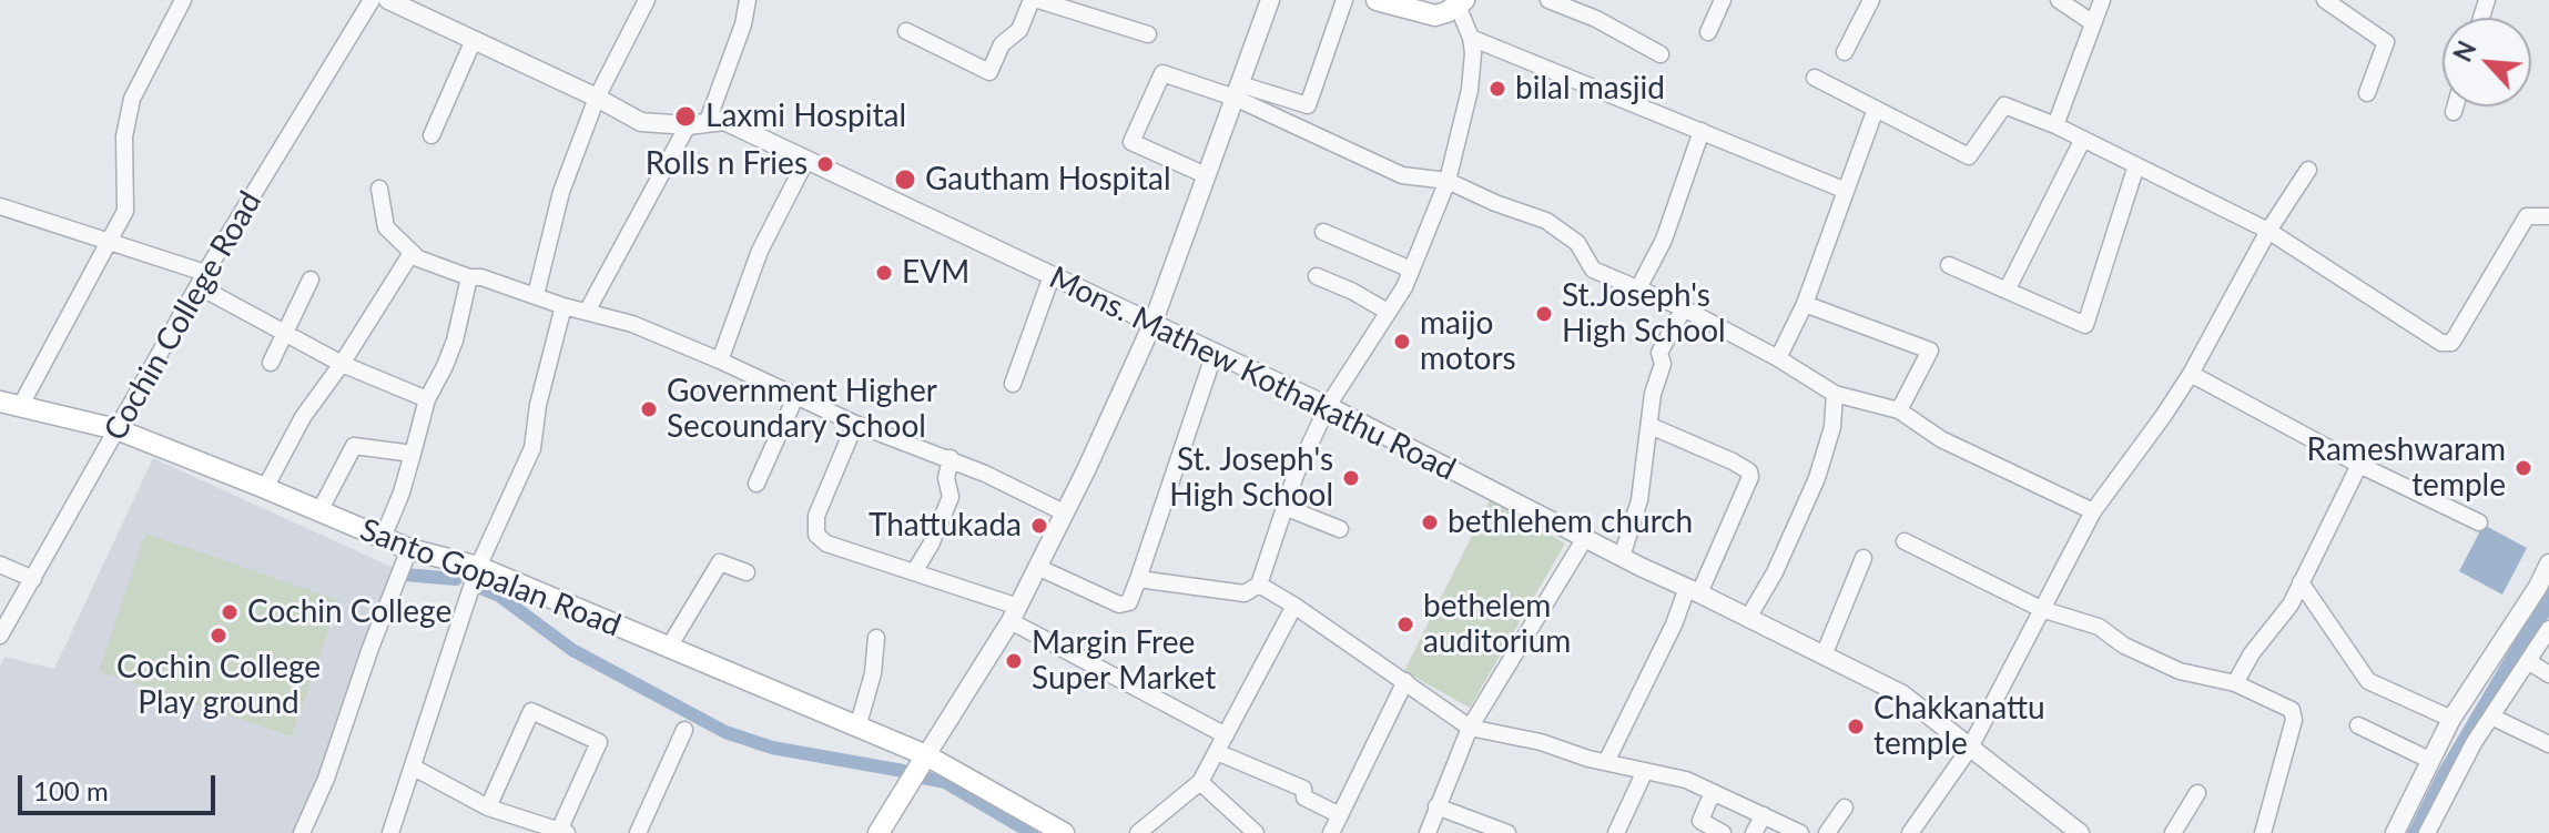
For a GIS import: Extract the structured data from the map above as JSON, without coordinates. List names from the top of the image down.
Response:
{
  "streets": {
    "main road": ["Santo Gopalan Road"],
    "street": ["Cochin College Road", "Mons. Mathew Kothakathu Road"]
  },
  "crossings": [
    ["Cochin College Road", "Santo Gopalan Road"]
  ],
  "places": [
    "bilal masjid",
    "Laxmi Hospital",
    "Rolls n Fries",
    "Gautham Hospital",
    "EVM",
    "St.Joseph's High School",
    "maijo motors",
    "Government Higher Secoundary School",
    "Rameshwaram temple",
    "St. Joseph's High School",
    "bethlehem church",
    "Thattukada",
    "Cochin College",
    "bethelem auditorium",
    "Cochin College Play ground",
    "Margin Free Super Market",
    "Chakkanattu temple"
  ],
  "scale_bar": "100 m",
  "north": "top left"
}
